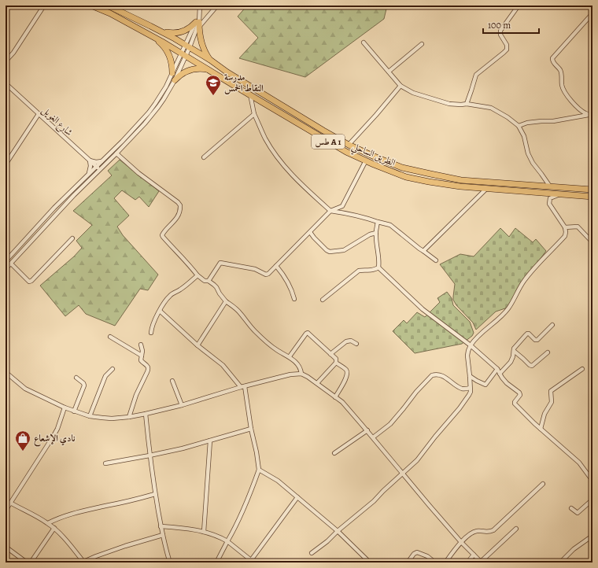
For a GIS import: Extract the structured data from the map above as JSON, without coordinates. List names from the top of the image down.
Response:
{
  "streets": {
    "highway": ["طس A 1", "الطريق الساحلي"],
    "street": ["شارع الغويل"]
  },
  "places": {
    "school or university": ["مدرسة النقاط الخمس"],
    "shop": ["نادي الإشعاع"]
  },
  "scale_bar": "100 m"
}
